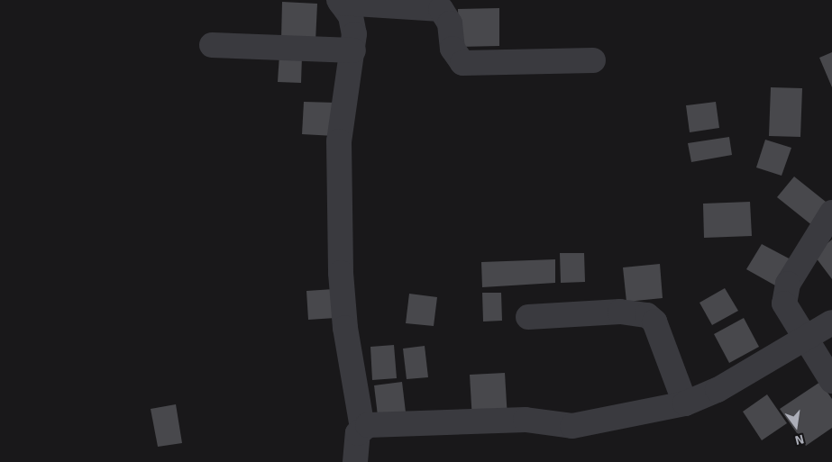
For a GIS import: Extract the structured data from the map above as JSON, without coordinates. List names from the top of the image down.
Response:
{
  "north": "bottom"
}
